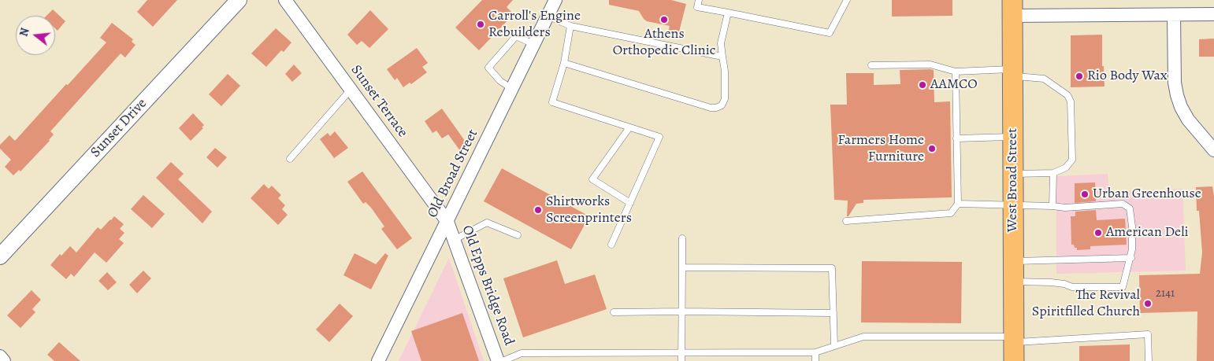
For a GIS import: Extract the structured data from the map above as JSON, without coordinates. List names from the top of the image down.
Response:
{
  "streets": {
    "main road": ["West Broad Street"],
    "street": [
      "Sunset Terrace",
      "Sunset Drive",
      "Old Broad Street",
      "Old Epps Bridge Road"
    ]
  },
  "crossings": [
    ["Sunset Terrace", "Old Broad Street"],
    ["Sunset Terrace", "Old Epps Bridge Road"],
    ["Old Broad Street", "Old Epps Bridge Road"]
  ],
  "places": [
    "Athens Orthopedic Clinic",
    "Carroll's Engine Rebuilders",
    "Rio Body Wax",
    "AAMCO",
    "Farmers Home Furniture",
    "Urban Greenhouse",
    "Shirtworks Screenprinters",
    "American Deli",
    "The Revival Spiritfilled Church"
  ],
  "house_numbers": ["2141"],
  "north": "left"
}
